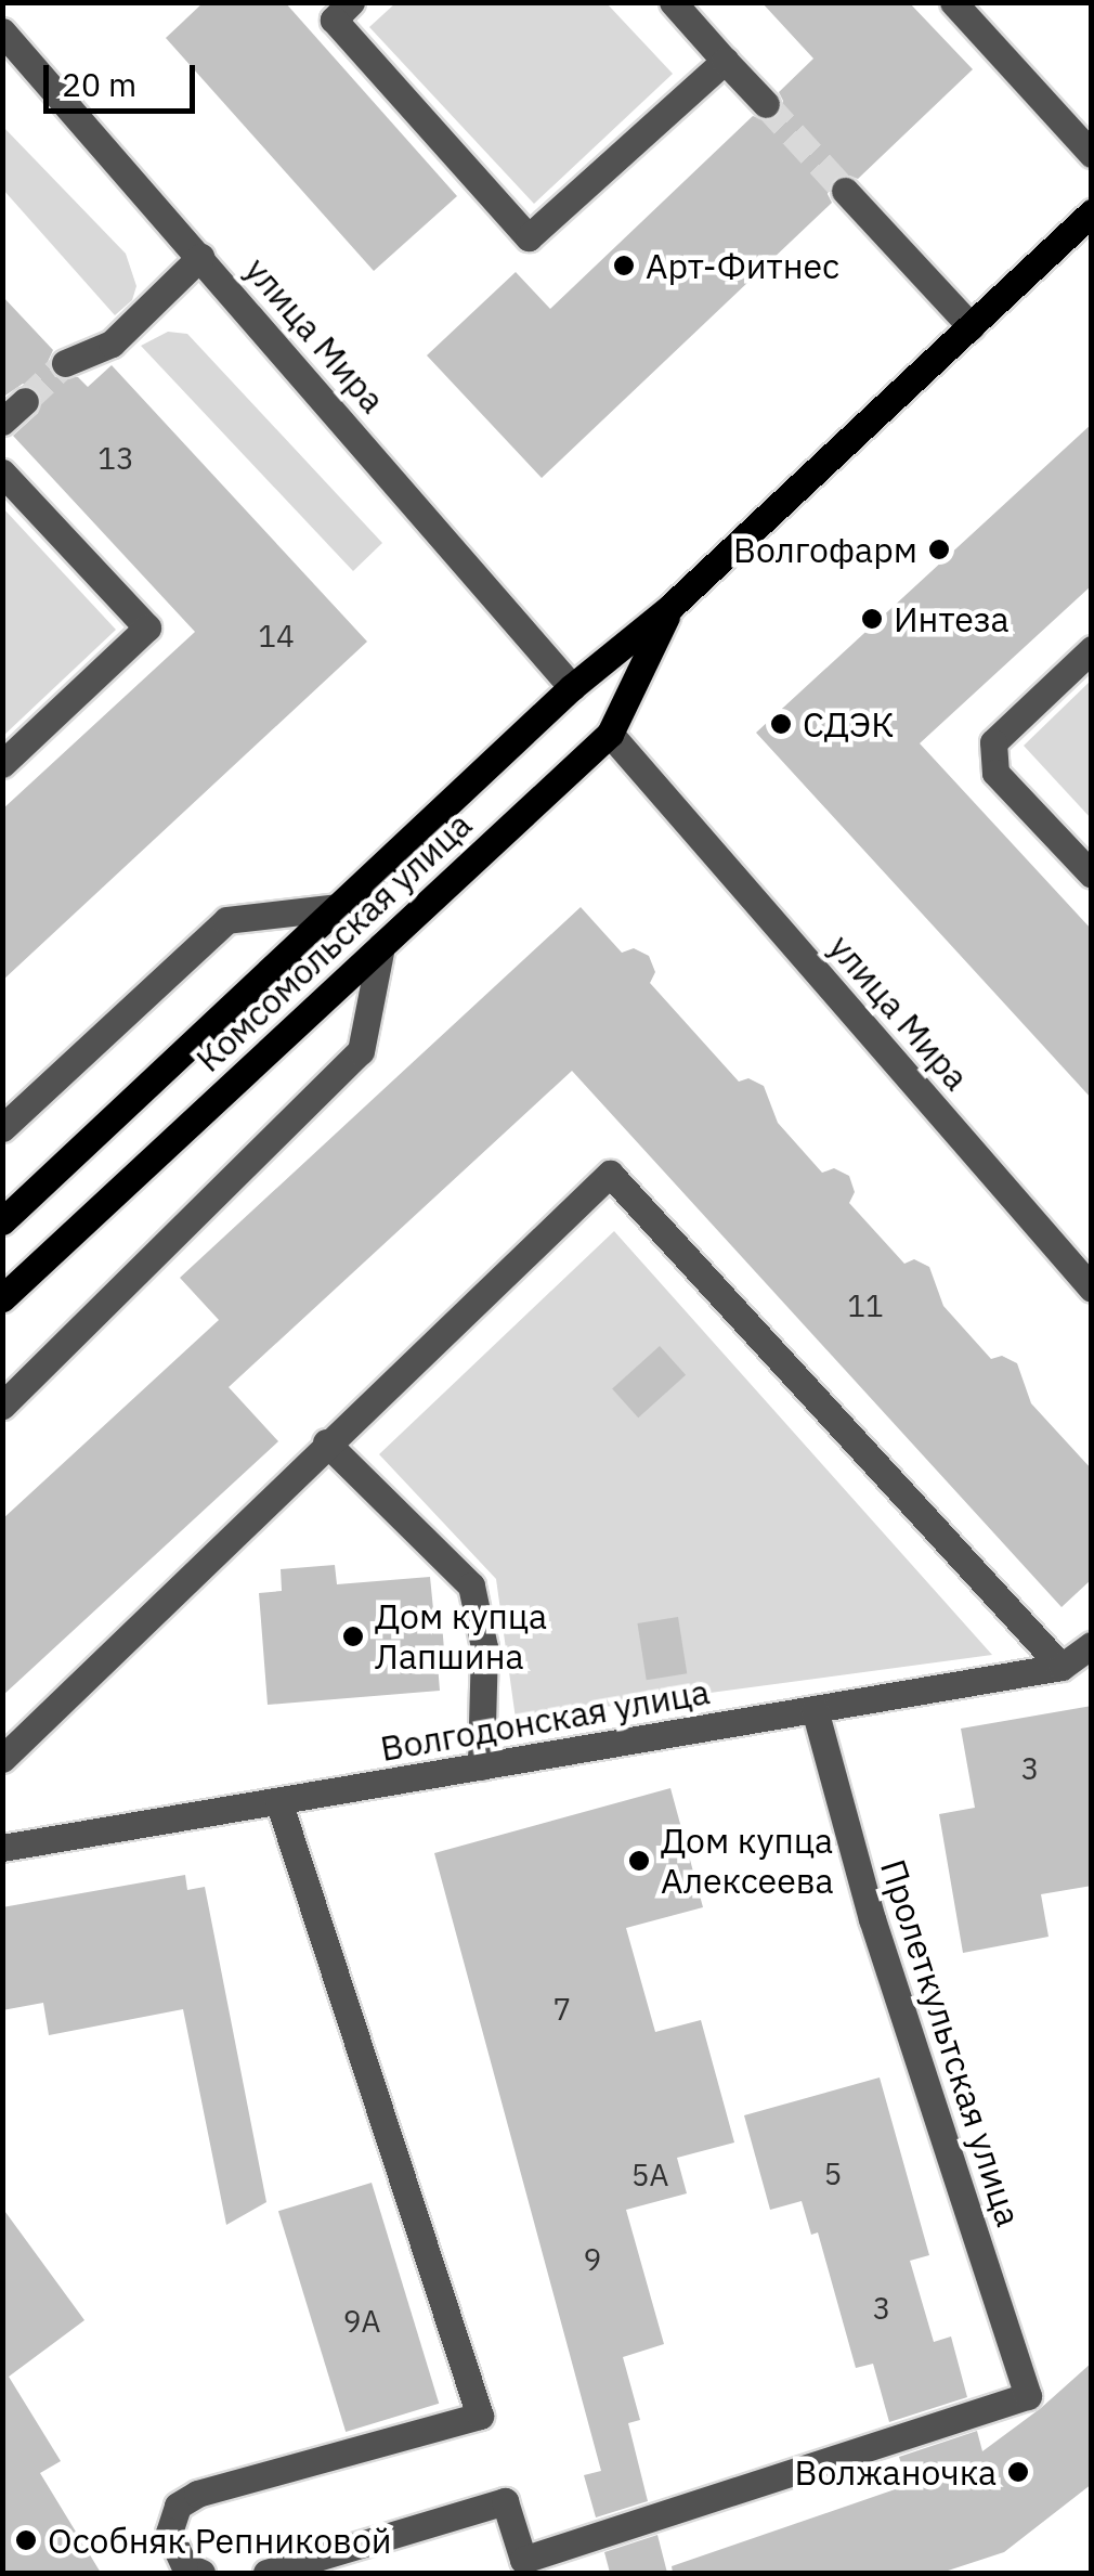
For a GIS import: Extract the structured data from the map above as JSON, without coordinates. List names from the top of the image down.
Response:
{
  "streets": {
    "main road": ["Комсомольская улица"],
    "street": ["улица Мира", "Волгодонская улица", "Пролеткультская улица"]
  },
  "crossings": [
    ["улица Мира", "Комсомольская улица"],
    ["Волгодонская улица", "Пролеткультская улица"]
  ],
  "places": [
    "Арт-Фитнес",
    "Волгофарм",
    "Интеза",
    "СДЭК",
    "Дом купца Лапшина",
    "Дом купца Алексеева",
    "Волжаночка",
    "Особняк Репниковой"
  ],
  "house_numbers": [
    "13",
    "14",
    "11",
    "3",
    "7",
    "5",
    "5А",
    "9",
    "3",
    "9А"
  ],
  "scale_bar": "20 m"
}
